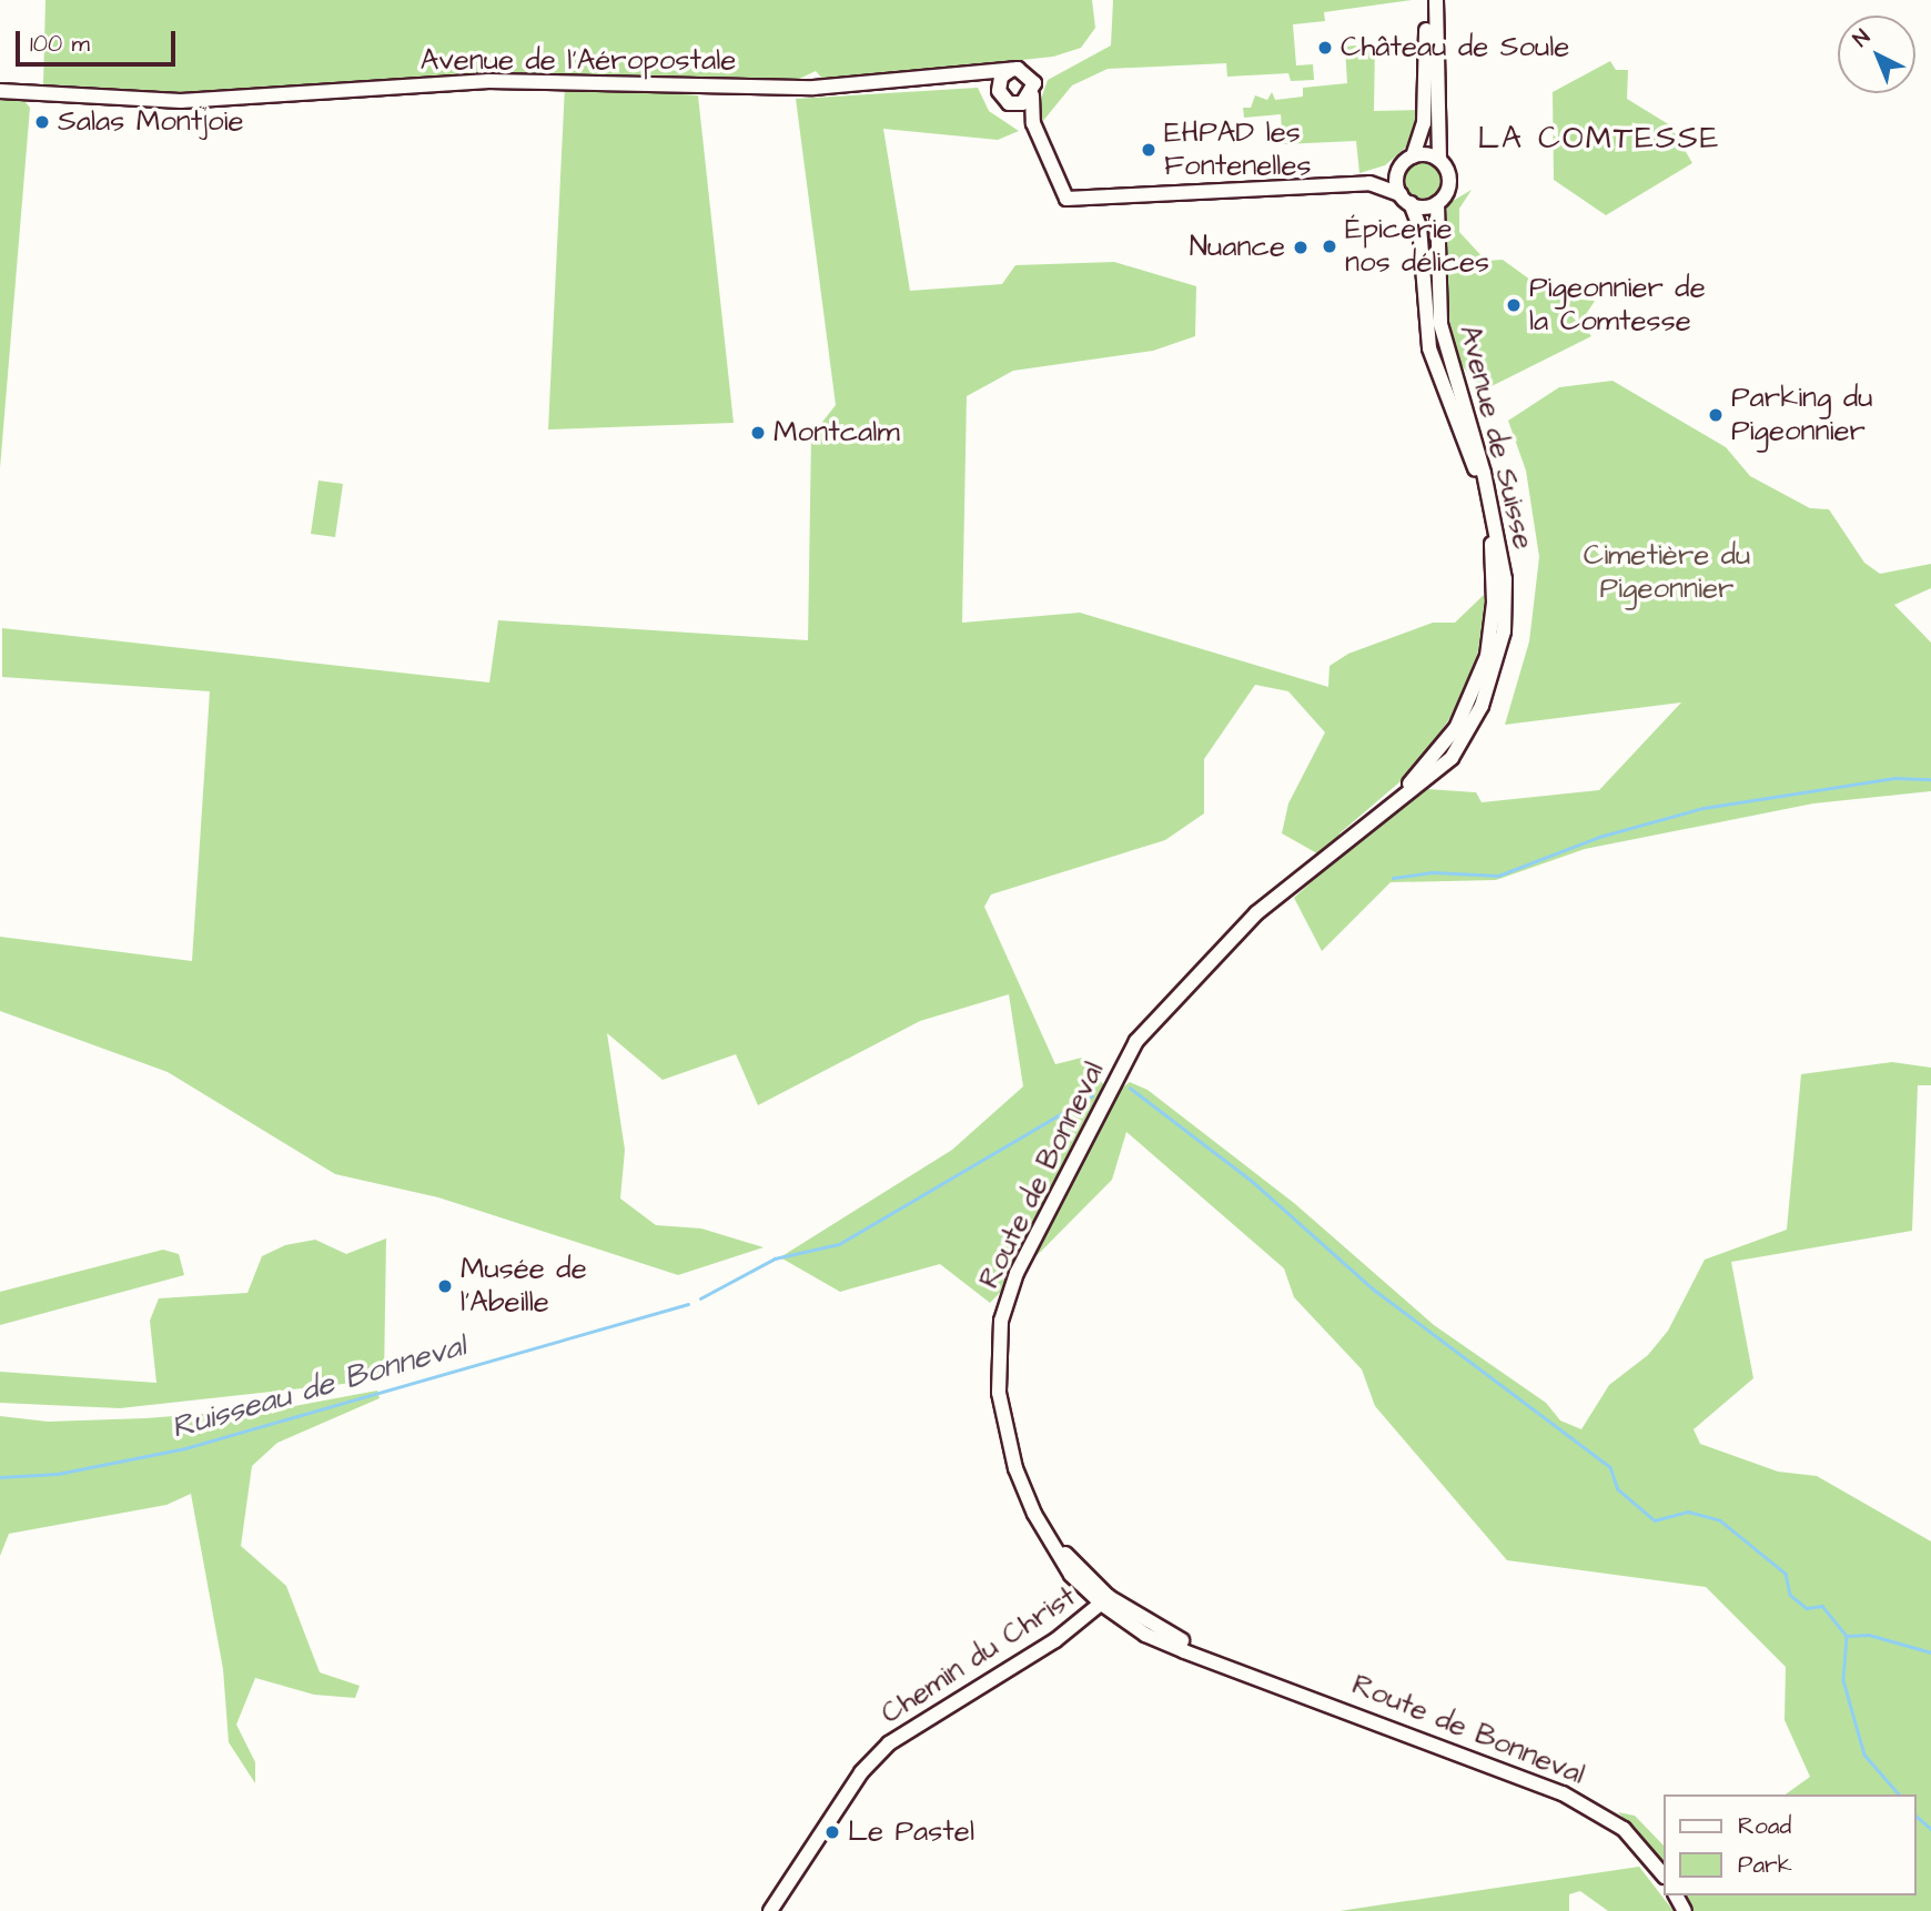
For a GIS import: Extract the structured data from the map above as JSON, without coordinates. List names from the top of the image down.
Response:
{
  "streets": {
    "street": [
      "Avenue de l'Aéropostale",
      "Avenue de Suisse",
      "Route de Bonneval",
      "Chemin du Christ"
    ]
  },
  "crossings": [
    ["Avenue de Suisse", "Route de Bonneval"],
    ["Route de Bonneval", "Chemin du Christ"]
  ],
  "districts": ["LA COMTESSE"],
  "water": ["Ruisseau de Bonneval"],
  "parks": ["Cimetière du Pigeonnier"],
  "places": [
    "Château de Soule",
    "Salas Montjoie",
    "EHPAD les Fontenelles",
    "Épicerie nos délices",
    "Nuance",
    "Pigeonnier de la Comtesse",
    "Parking du Pigeonnier",
    "Montcalm",
    "Musée de l'Abeille",
    "Le Pastel"
  ],
  "legend": ["Road", "Park"],
  "scale_bar": "100 m",
  "north": "top left"
}
